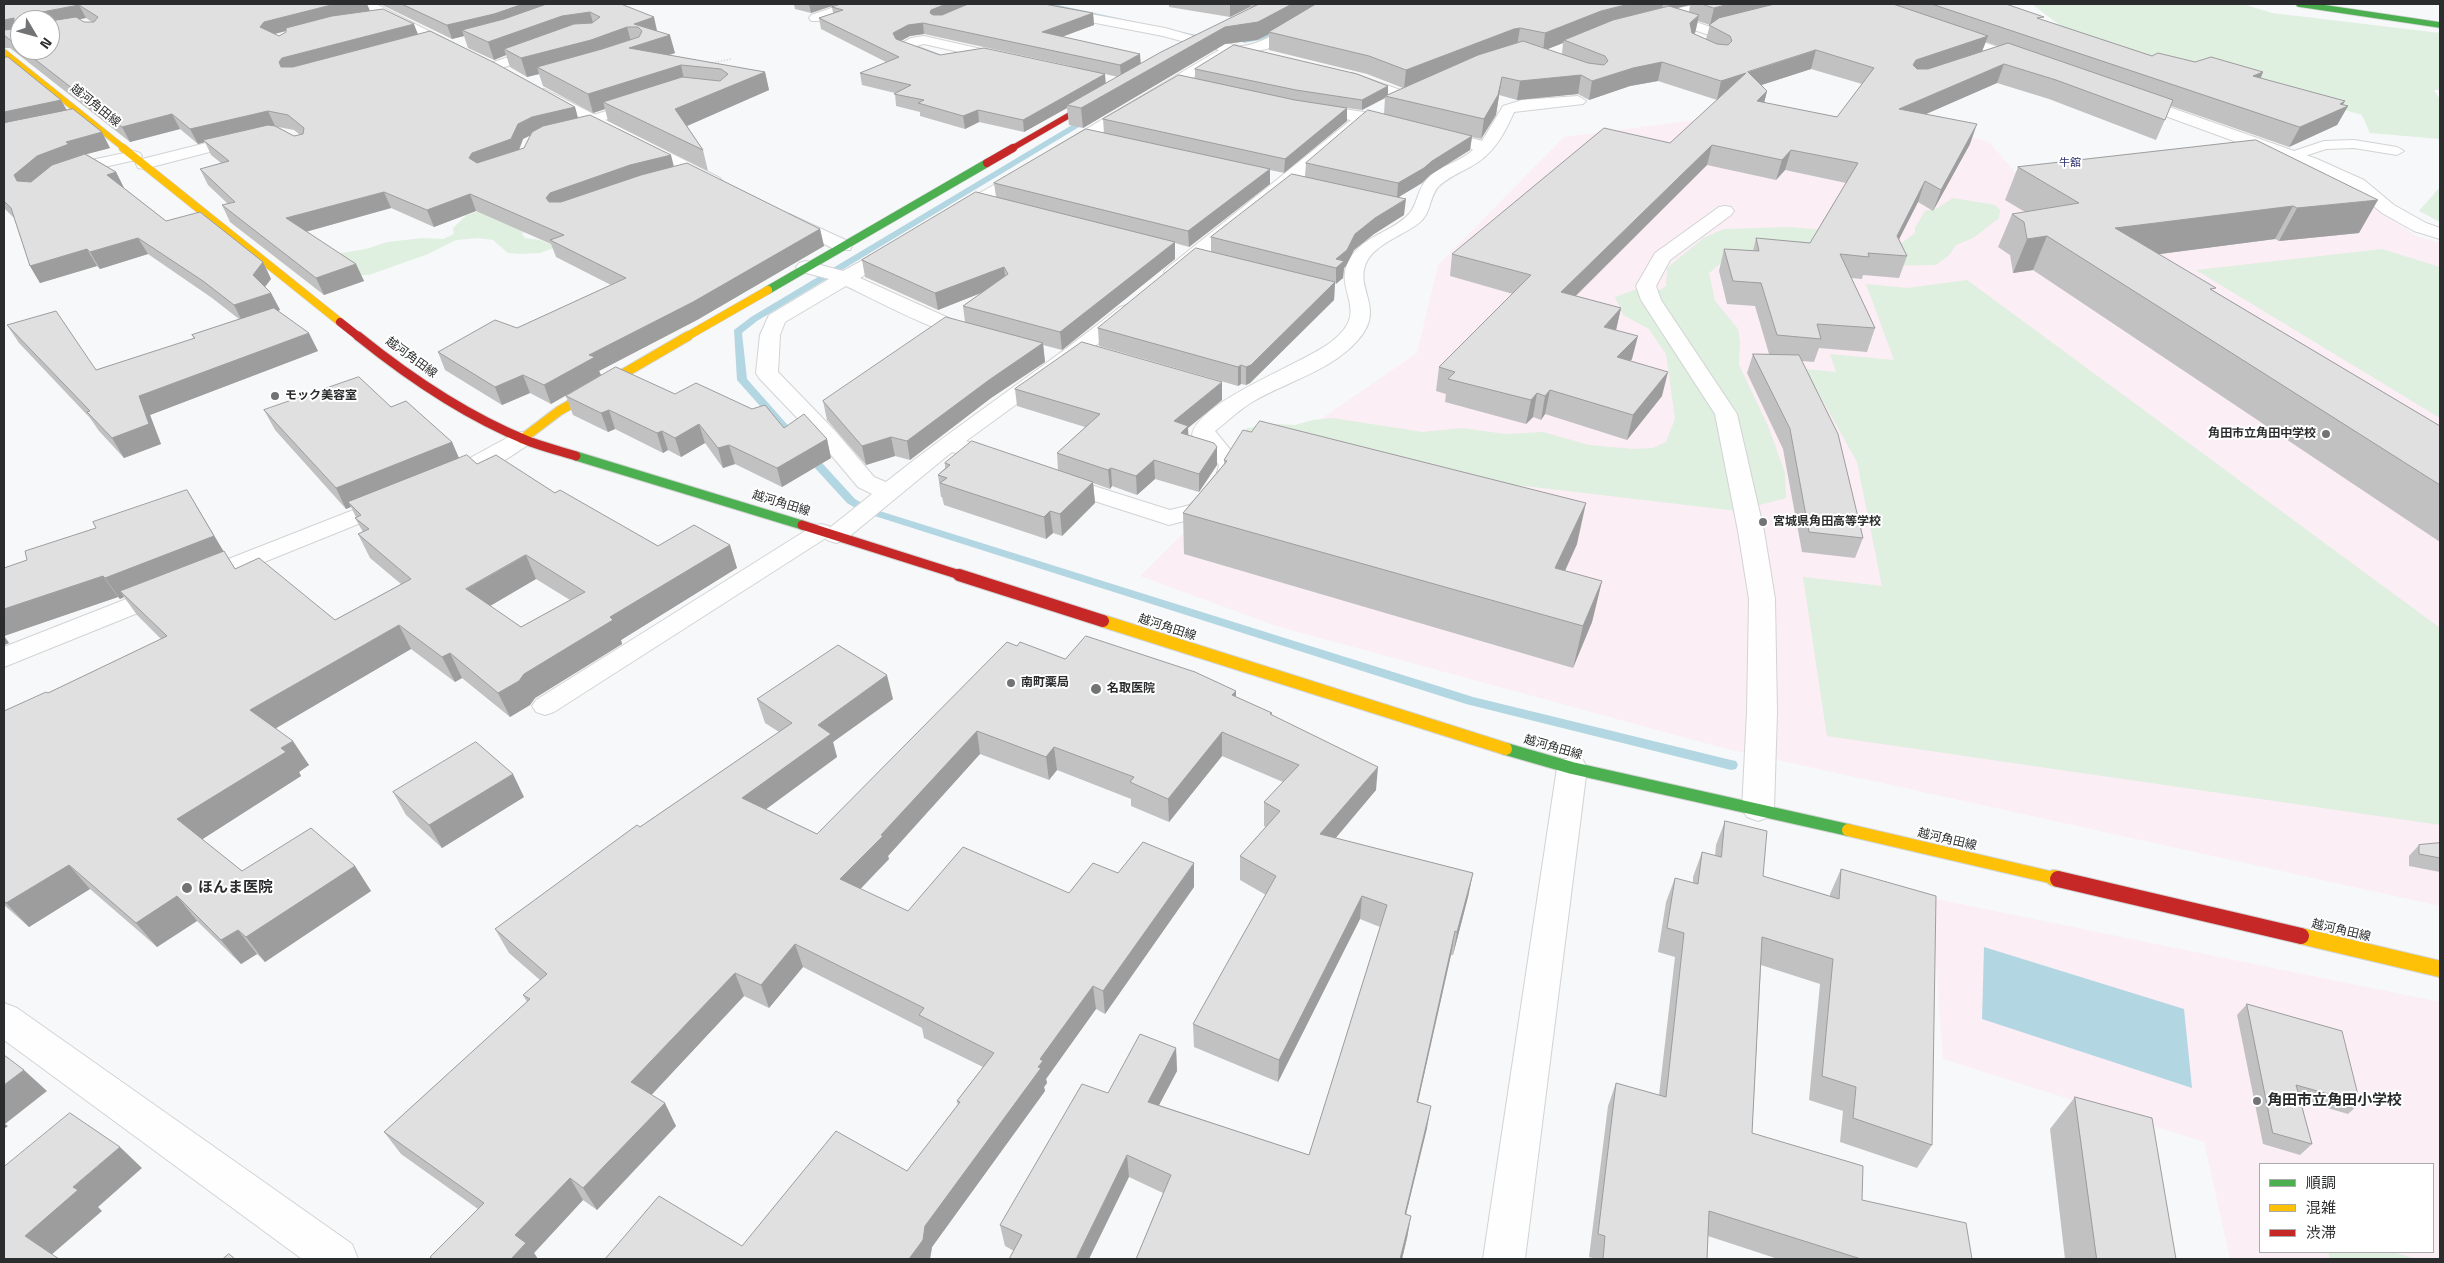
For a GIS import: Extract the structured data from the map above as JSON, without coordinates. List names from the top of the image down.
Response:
{
  "streets": {
    "main road": ["越河角田線"]
  },
  "districts": ["牛舘"],
  "places": [
    "モック美容室",
    "角田市立角田中学校",
    "宮城県角田高等学校",
    "南町薬局",
    "名取医院",
    "ほんま医院",
    "角田市立角田小学校"
  ],
  "legend": ["順調", "混雑", "渋滞"],
  "north": "bottom right"
}
